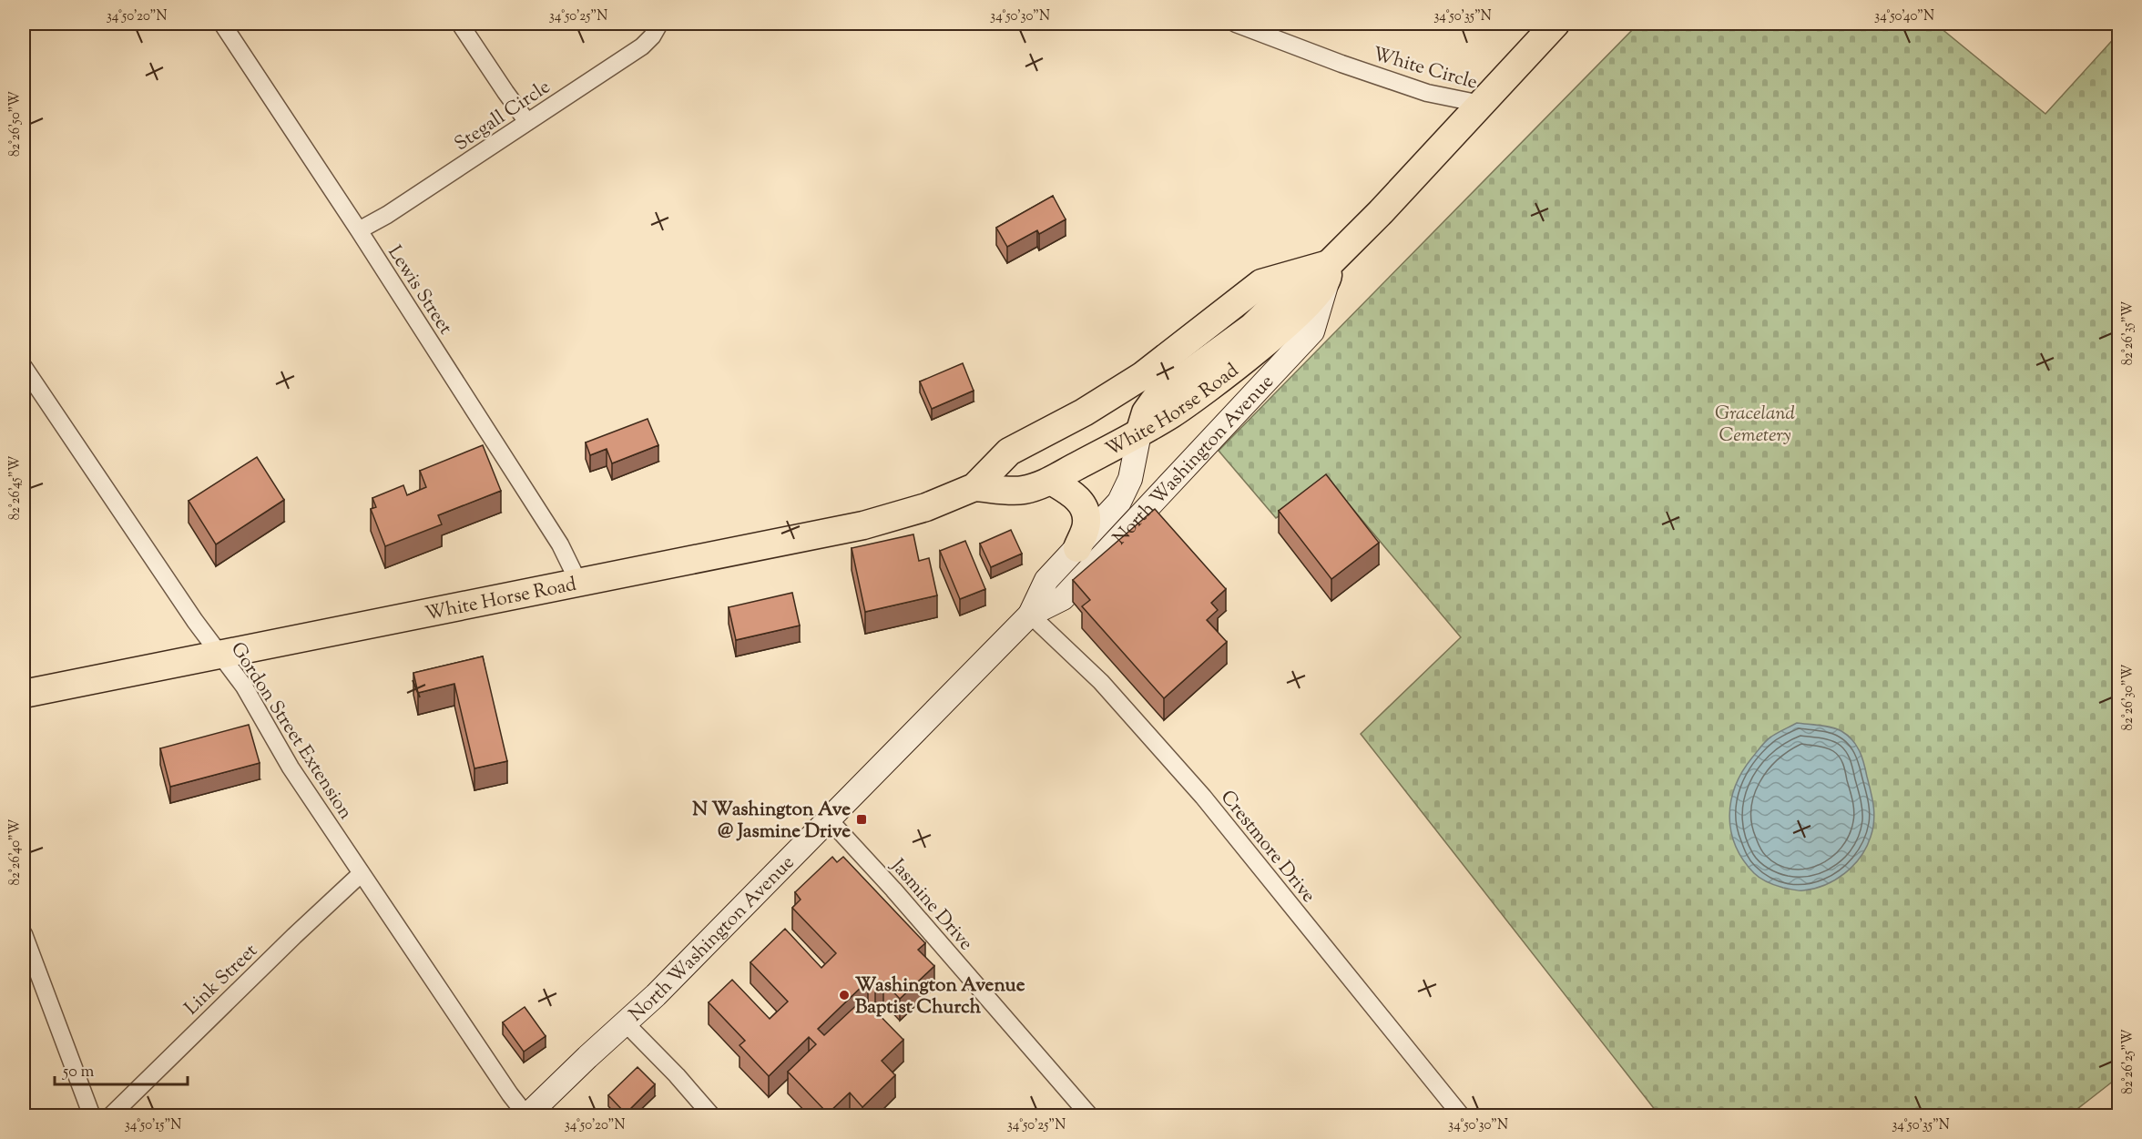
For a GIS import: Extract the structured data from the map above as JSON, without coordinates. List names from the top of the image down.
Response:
{
  "streets": {
    "highway": ["White Horse Road"],
    "main road": ["North Washington Avenue"],
    "street": [
      "White Circle",
      "Stegall Circle",
      "Lewis Street",
      "Gordon Street Extension",
      "Crestmore Drive",
      "Jasmine Drive",
      "Link Street"
    ]
  },
  "crossings": [
    ["White Circle", "White Horse Road"],
    ["Stegall Circle", "Lewis Street"],
    ["Lewis Street", "White Horse Road"],
    ["White Horse Road", "North Washington Avenue"],
    ["White Horse Road", "Gordon Street Extension"],
    ["North Washington Avenue", "Gordon Street Extension"],
    ["North Washington Avenue", "Crestmore Drive"],
    ["North Washington Avenue", "Jasmine Drive"],
    ["Gordon Street Extension", "Link Street"]
  ],
  "parks": ["Graceland Cemetery"],
  "places": {
    "transit": ["N Washington Ave @ Jasmine Drive"],
    "other": ["Washington Avenue Baptist Church"]
  },
  "scale_bar": "50 m",
  "coordinates": [
    "34°50'20\"N",
    "34°50'25\"N",
    "34°50'30\"N",
    "34°50'35\"N",
    "34°50'40\"N",
    "82°26'50\"W",
    "82°26'35\"W",
    "82°26'45\"W",
    "82°26'30\"W",
    "82°26'40\"W",
    "82°26'25\"W",
    "34°50'15\"N"
  ]
}
